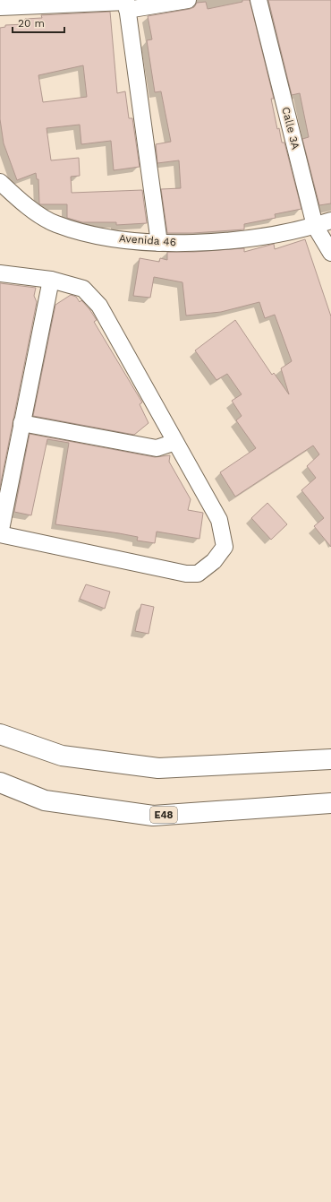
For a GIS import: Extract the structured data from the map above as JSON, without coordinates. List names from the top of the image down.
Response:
{
  "streets": {
    "main road": ["E48"],
    "street": ["Calle 3A", "Avenida 46"]
  },
  "crossings": [
    ["Calle 3A", "Avenida 46"]
  ],
  "scale_bar": "20 m"
}
